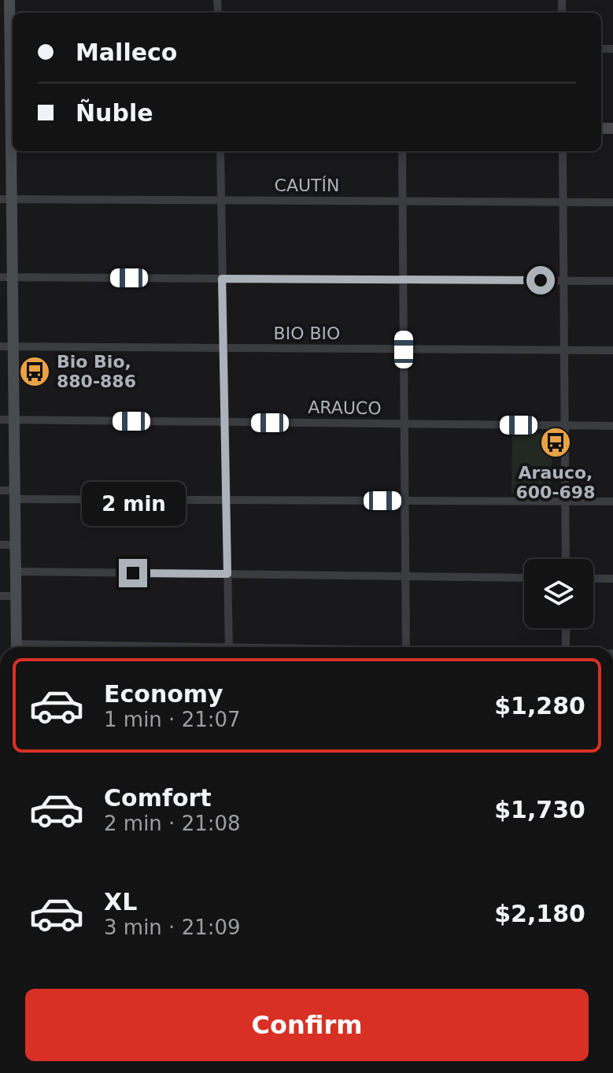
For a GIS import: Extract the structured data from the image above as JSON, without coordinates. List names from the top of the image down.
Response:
{
  "streets": {
    "street": ["CAUTÍN", "BIO BIO", "ARAUCO"]
  },
  "places": {
    "bus stop": ["Bio Bio, 880-886", "Arauco, 600-698"]
  },
  "page": {
    "banner": ["Malleco", "Ñuble"],
    "bubble": "2 min",
    "list": [
      {
        "name": "Economy",
        "note": "1 min · 21:07",
        "value": "$1,280"
      },
      {
        "name": "Comfort",
        "note": "2 min · 21:08",
        "value": "$1,730"
      },
      {
        "name": "XL",
        "note": "3 min · 21:09",
        "value": "$2,180"
      }
    ],
    "buttons": "Confirm"
  }
}
